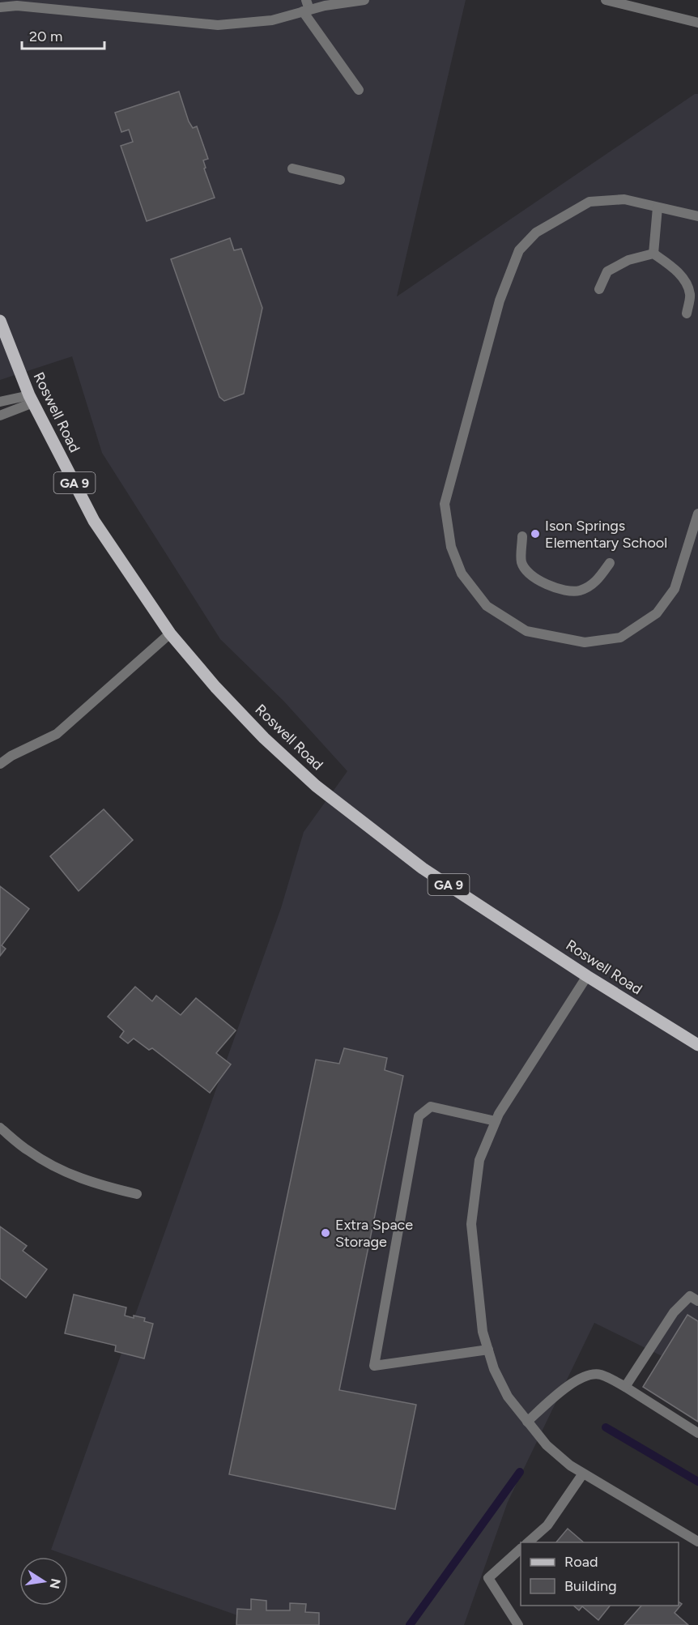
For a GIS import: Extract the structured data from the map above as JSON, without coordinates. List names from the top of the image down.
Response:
{
  "streets": {
    "main road": ["Roswell Road", "GA 9"]
  },
  "places": ["Ison Springs Elementary School", "Extra Space Storage"],
  "legend": ["Road", "Building"],
  "scale_bar": "20 m",
  "north": "right"
}
